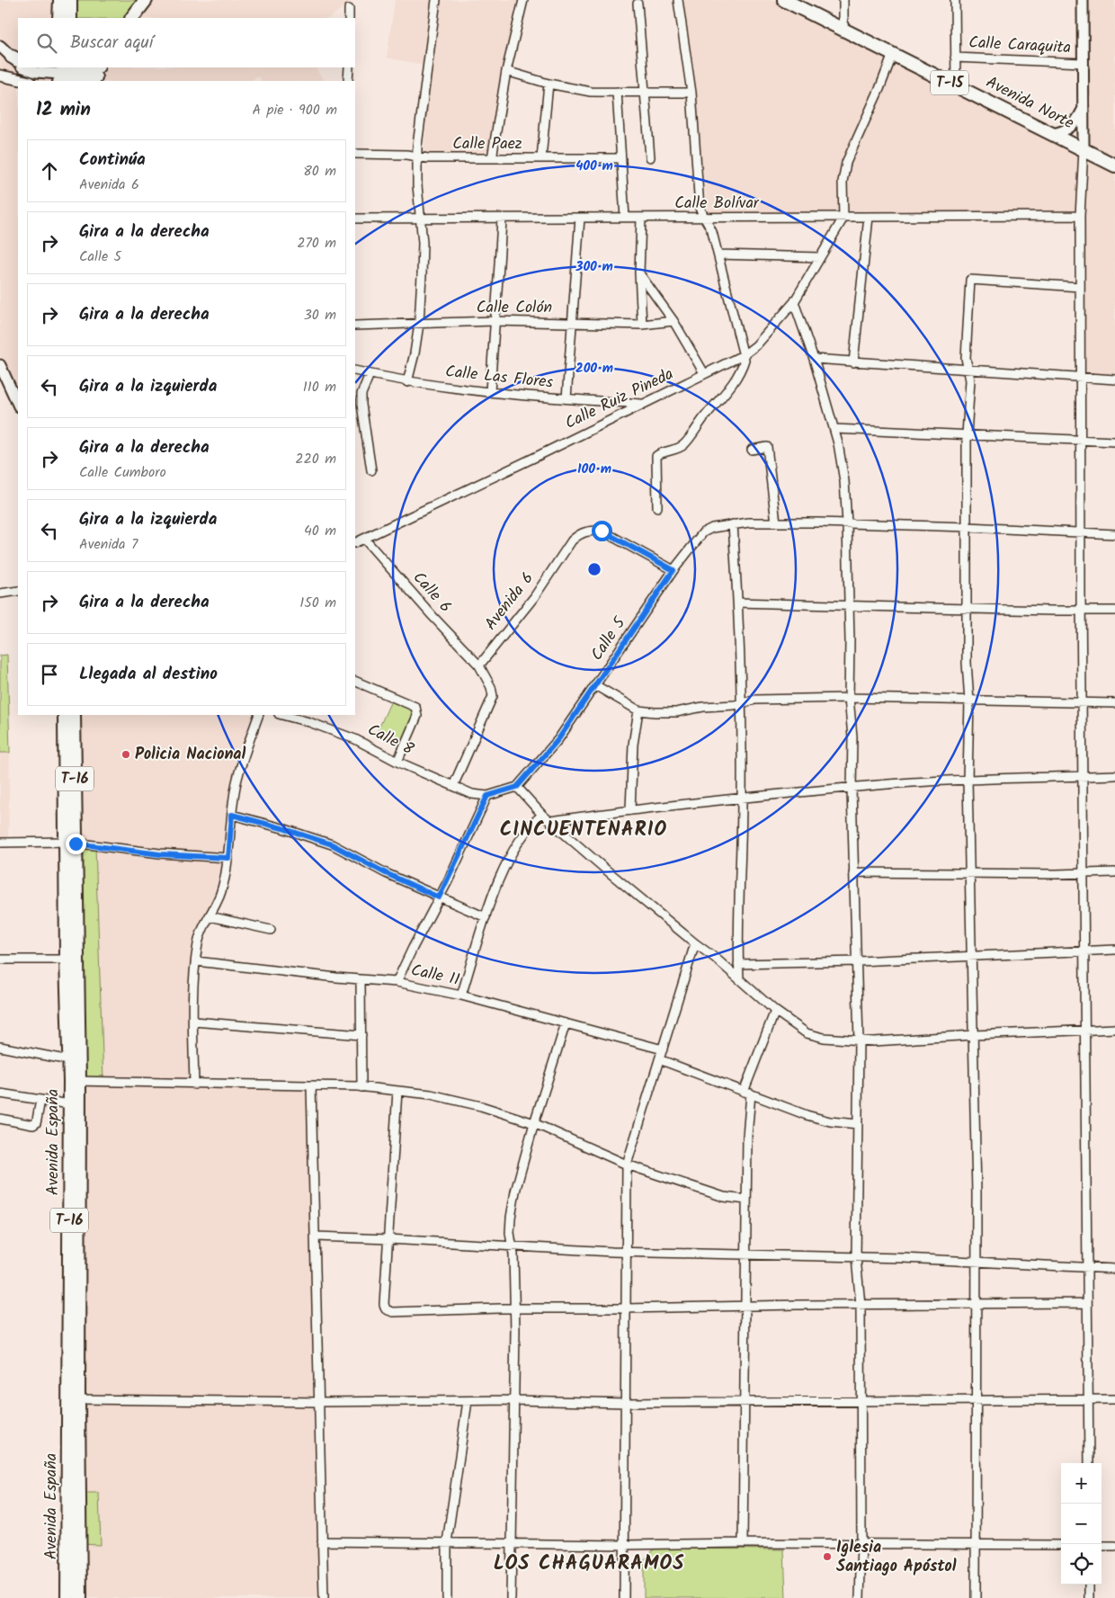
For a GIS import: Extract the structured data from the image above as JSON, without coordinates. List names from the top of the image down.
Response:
{
  "streets": {
    "highway": [
      "T-15",
      "Avenida Norte",
      "T-16",
      "Avenida España"
    ],
    "street": [
      "Calle Caraquita",
      "Calle Paez",
      "Calle Bolívar",
      "Calle Colón",
      "Calle Las Flores",
      "Calle Ruiz Pineda",
      "Calle 6",
      "Avenida 6",
      "Calle 5",
      "Calle 8",
      "Calle 11"
    ]
  },
  "crossings": [
    ["Calle Bolívar", "Calle Ruiz Pineda"],
    ["Calle Las Flores", "Calle Ruiz Pineda"],
    ["Calle Ruiz Pineda", "Calle 6"],
    ["Calle 6", "Avenida 6"],
    ["Avenida 6", "Calle 5"]
  ],
  "districts": ["CINCUENTENARIO", "LOS CHAGUARAMOS"],
  "places": ["Policia Nacional", "Iglesia Santiago Apóstol"],
  "page": {
    "search": "Buscar aquí",
    "heading": ["12 min", "A pie · 900 m"],
    "list": [
      ["Continúa", "Avenida 6", "80 m"],
      ["Gira a la derecha", "Calle 5", "270 m"],
      ["Gira a la derecha", "30 m"],
      ["Gira a la izquierda", "110 m"],
      ["Gira a la derecha", "Calle Cumboro", "220 m"],
      ["Gira a la izquierda", "Avenida 7", "40 m"],
      ["Gira a la derecha", "150 m"],
      "Llegada al destino"
    ],
    "map_buttons": ["+", "−"]
  },
  "rings": [
    "400 m",
    "300 m",
    "200 m",
    "100 m"
  ]
}
